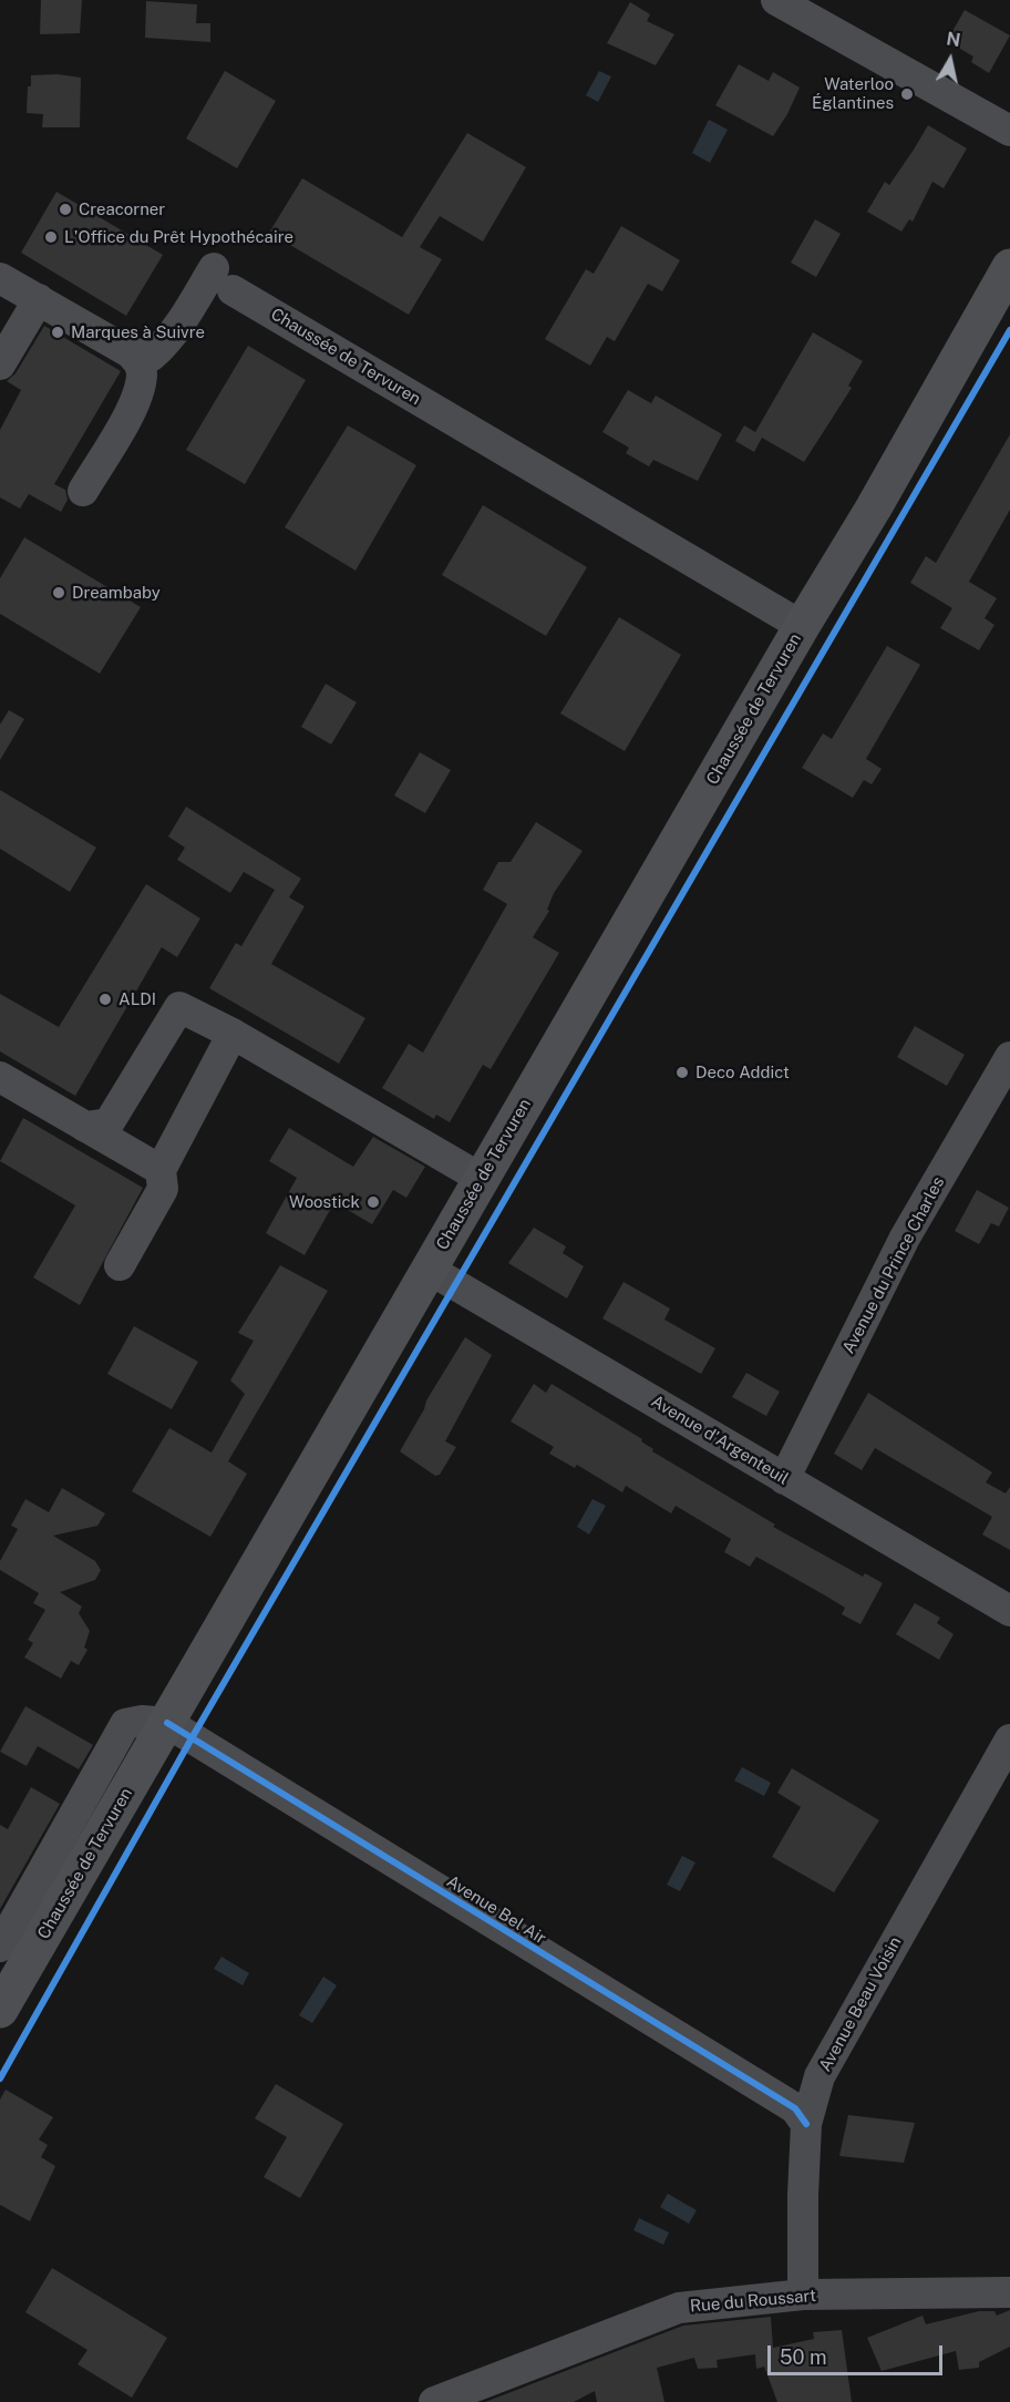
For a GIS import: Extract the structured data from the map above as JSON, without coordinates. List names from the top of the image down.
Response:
{
  "streets": {
    "main road": ["Chaussée de Tervuren"],
    "street": [
      "Avenue du Prince Charles",
      "Avenue d'Argenteuil",
      "Avenue Bel Air",
      "Avenue Beau Voisin",
      "Rue du Roussart"
    ]
  },
  "crossings": [
    ["Chaussée de Tervuren", "Avenue d'Argenteuil"],
    ["Chaussée de Tervuren", "Avenue Bel Air"],
    ["Avenue du Prince Charles", "Avenue d'Argenteuil"],
    ["Avenue Bel Air", "Avenue Beau Voisin"],
    ["Avenue Beau Voisin", "Rue du Roussart"]
  ],
  "places": [
    "Waterloo Églantines",
    "Creacorner",
    "L'Office du Prêt Hypothécaire",
    "Marques à Suivre",
    "Dreambaby",
    "ALDI",
    "Deco Addict",
    "Woostick"
  ],
  "scale_bar": "50 m",
  "north": "top"
}
